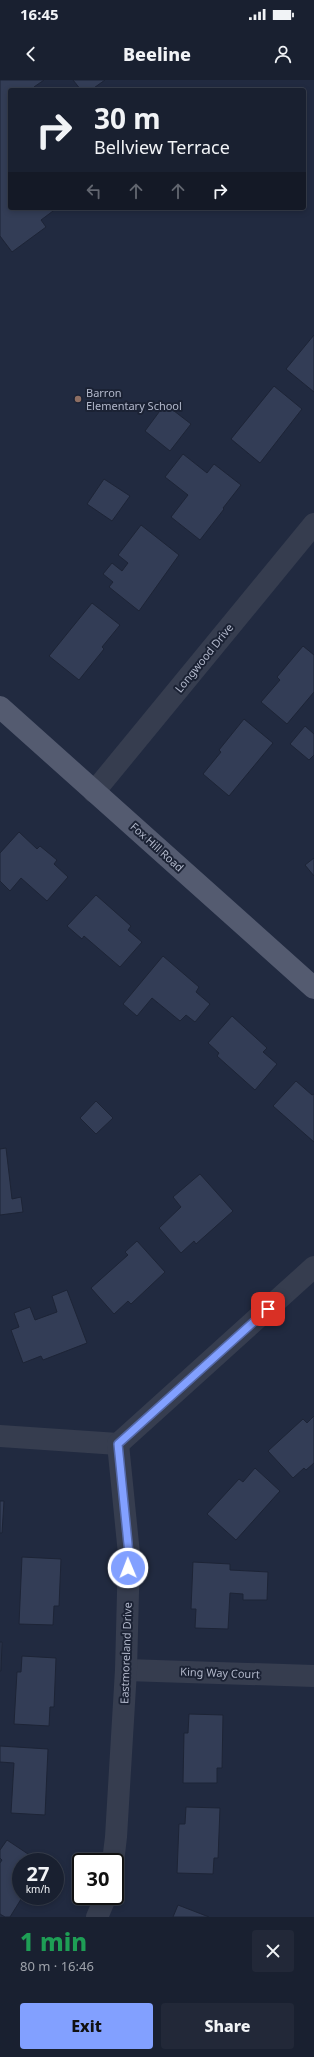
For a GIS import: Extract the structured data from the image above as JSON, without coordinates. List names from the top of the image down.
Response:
{
  "streets": {
    "main road": ["Fox Hill Road"],
    "street": ["Longwood Drive", "Eastmoreland Drive", "King Way Court"]
  },
  "crossings": [
    ["Longwood Drive", "Fox Hill Road"],
    ["Eastmoreland Drive", "King Way Court"]
  ],
  "places": ["Barron Elementary School"],
  "page": {
    "status": "16:45",
    "header": "Beeline",
    "turn": ["30 m", "Bellview Terrace"],
    "speed": "27 km/h",
    "limit": "30",
    "heading": ["1 min", "80 m · 16:46"],
    "buttons": ["Exit", "Share"]
  }
}
